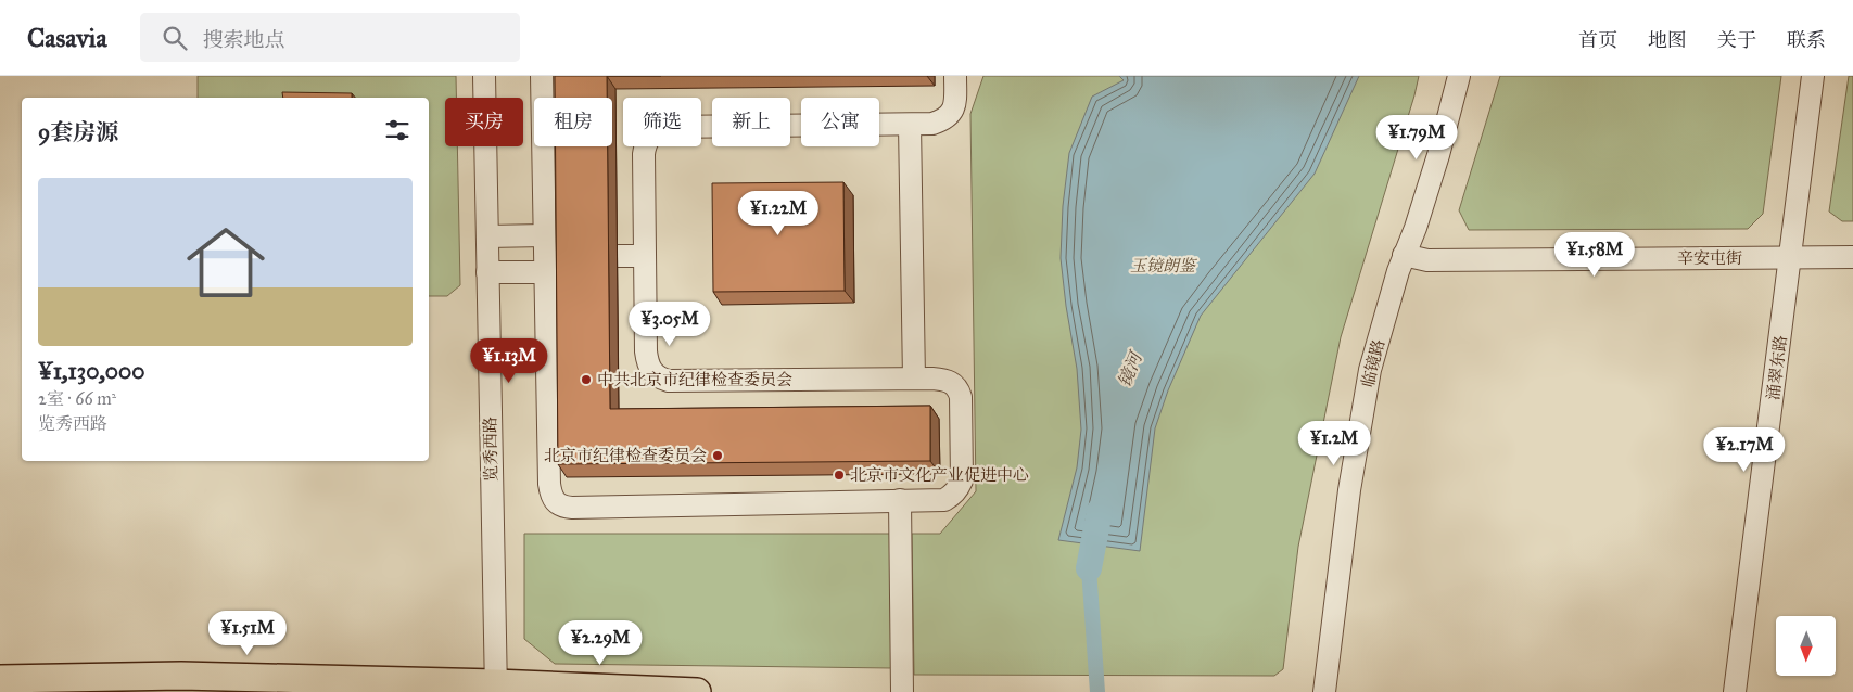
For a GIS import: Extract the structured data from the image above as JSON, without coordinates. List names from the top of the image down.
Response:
{
  "streets": {
    "street": [
      "辛安屯街",
      "临镜路",
      "涌翠东路",
      "览秀西路"
    ]
  },
  "crossings": [
    ["辛安屯街", "临镜路"],
    ["辛安屯街", "涌翠东路"]
  ],
  "water": ["镜河"],
  "parks": ["玉镜朗鉴"],
  "places": ["中共北京市纪律检查委员会", "北京市纪律检查委员会", "北京市文化产业促进中心"],
  "north": "bottom",
  "page": {
    "header": "Casavia",
    "search": "搜索地点",
    "nav": [
      "首页",
      "地图",
      "关于",
      "联系"
    ],
    "chip": [
      "买房",
      "租房",
      "筛选",
      "新上",
      "公寓"
    ],
    "heading": "9套房源",
    "price": [
      "¥1.79M",
      "¥1.22M",
      "¥1.58M",
      "¥3.05M",
      "¥1.13M",
      "¥1.2M",
      "¥2.17M",
      "¥1.51M",
      "¥2.29M"
    ],
    "list": [
      {
        "name": "¥1,130,000",
        "note": "2室 · 66 m² · 览秀西路"
      }
    ]
  }
}
